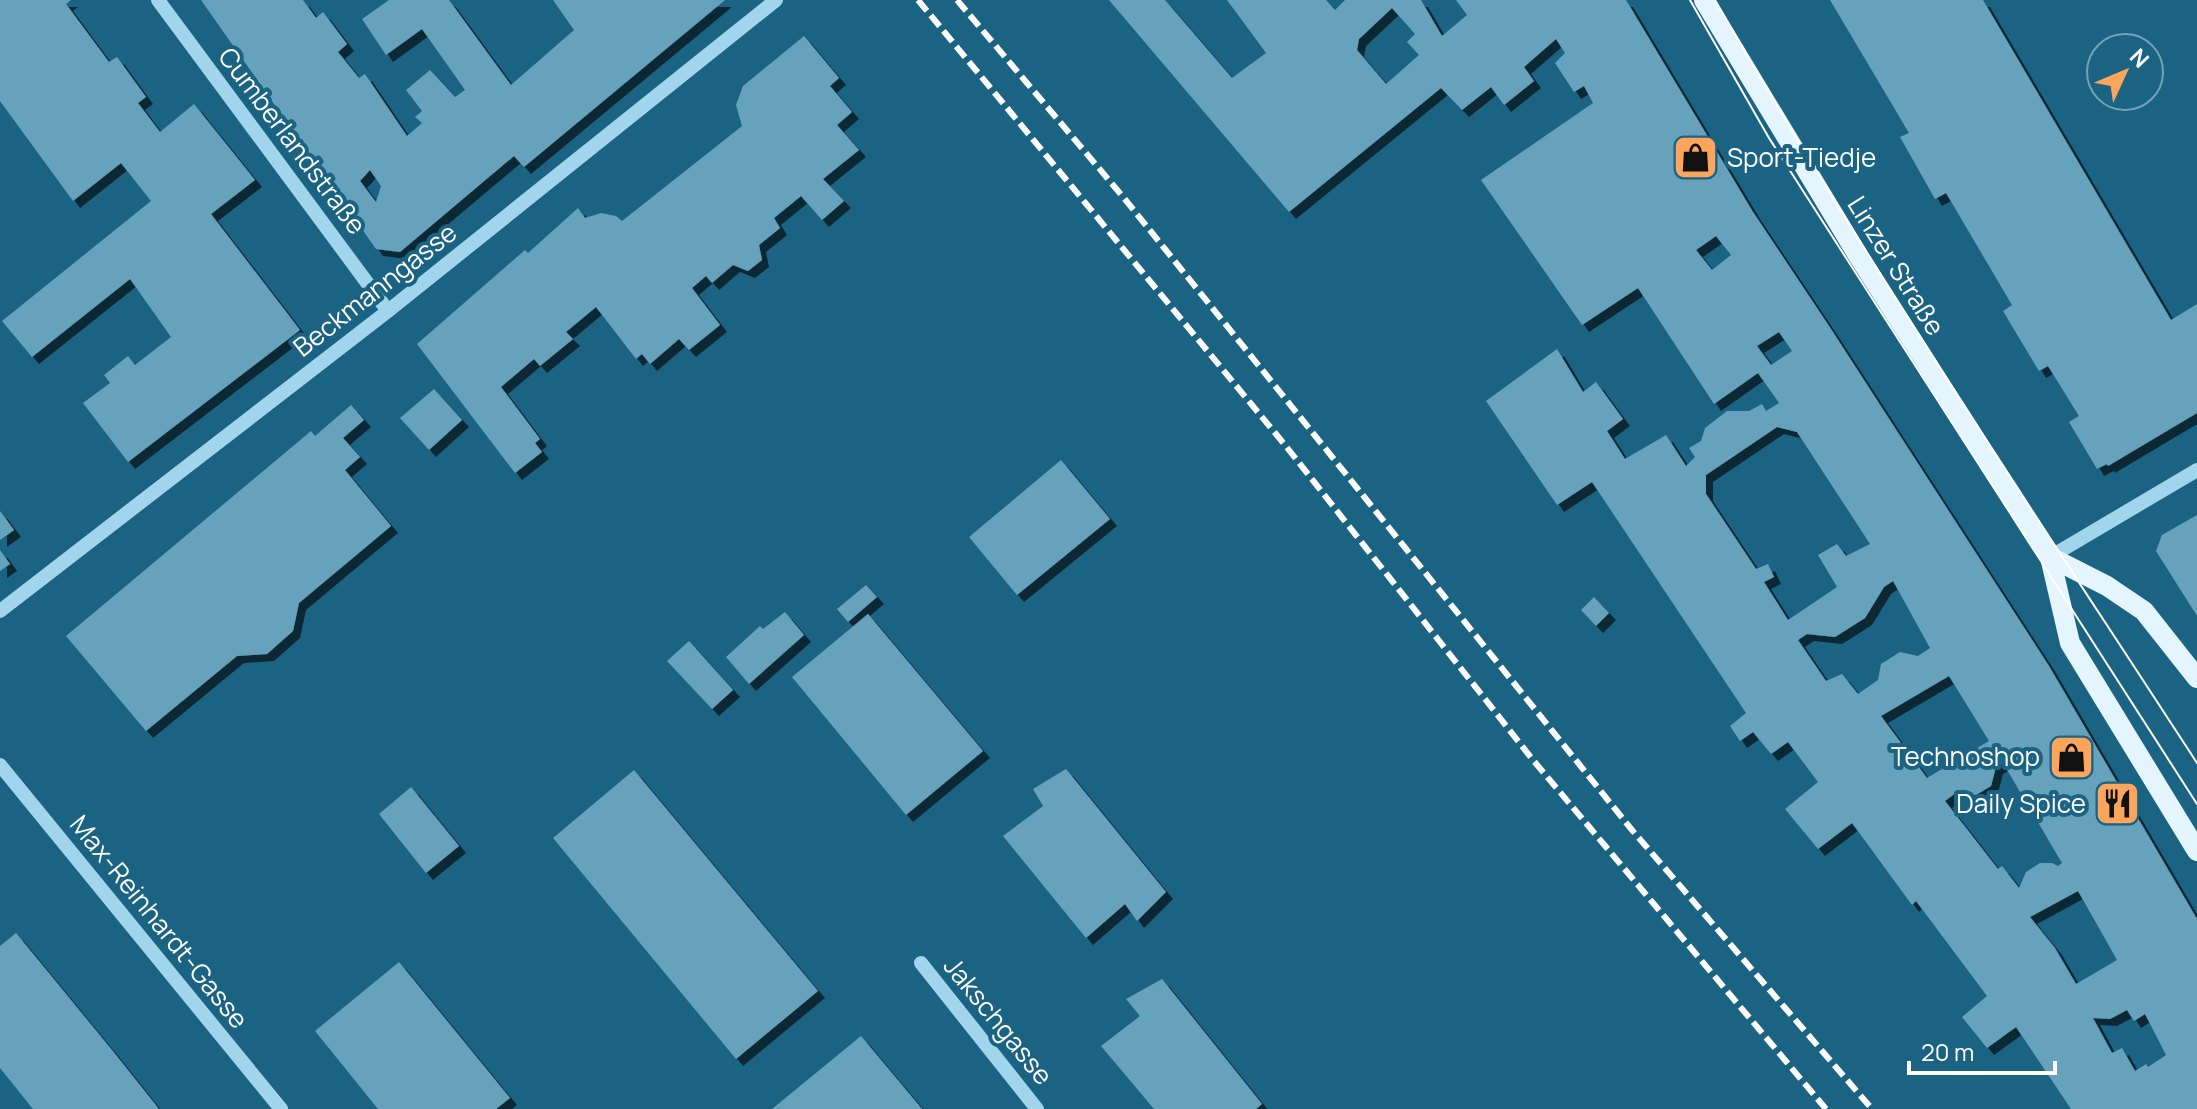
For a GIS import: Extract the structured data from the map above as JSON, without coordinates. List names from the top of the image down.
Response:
{
  "streets": {
    "main road": ["Linzer Straße"],
    "street": [
      "Cumberlandstraße",
      "Beckmanngasse",
      "Max-Reinhardt-Gasse",
      "Jakschgasse"
    ]
  },
  "crossings": [
    ["Cumberlandstraße", "Beckmanngasse"]
  ],
  "places": {
    "shop": ["Sport-Tiedje", "Technoshop"],
    "restaurant": ["Daily Spice"]
  },
  "scale_bar": "20 m",
  "north": "top right"
}
